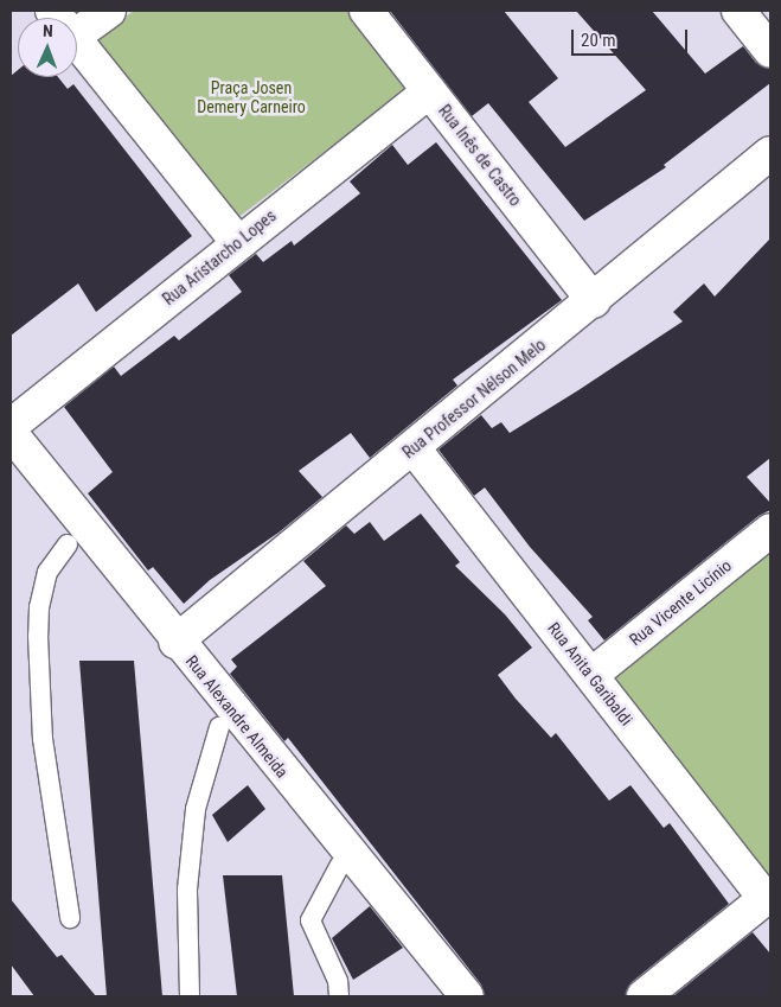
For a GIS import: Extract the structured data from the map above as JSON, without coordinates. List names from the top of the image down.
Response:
{
  "streets": {
    "street": [
      "Rua Inês de Castro",
      "Rua Aristarcho Lopes",
      "Rua Professor Nélson Melo",
      "Rua Vicente Licínio",
      "Rua Anita Garibaldi",
      "Rua Alexandre Almeida"
    ]
  },
  "crossings": [
    ["Rua Inês de Castro", "Rua Aristarcho Lopes"],
    ["Rua Inês de Castro", "Rua Professor Nélson Melo"],
    ["Rua Professor Nélson Melo", "Rua Anita Garibaldi"],
    ["Rua Professor Nélson Melo", "Rua Alexandre Almeida"],
    ["Rua Vicente Licínio", "Rua Anita Garibaldi"]
  ],
  "parks": ["Praça Josen Demery Carneiro"],
  "scale_bar": "20 m",
  "north": "top"
}
